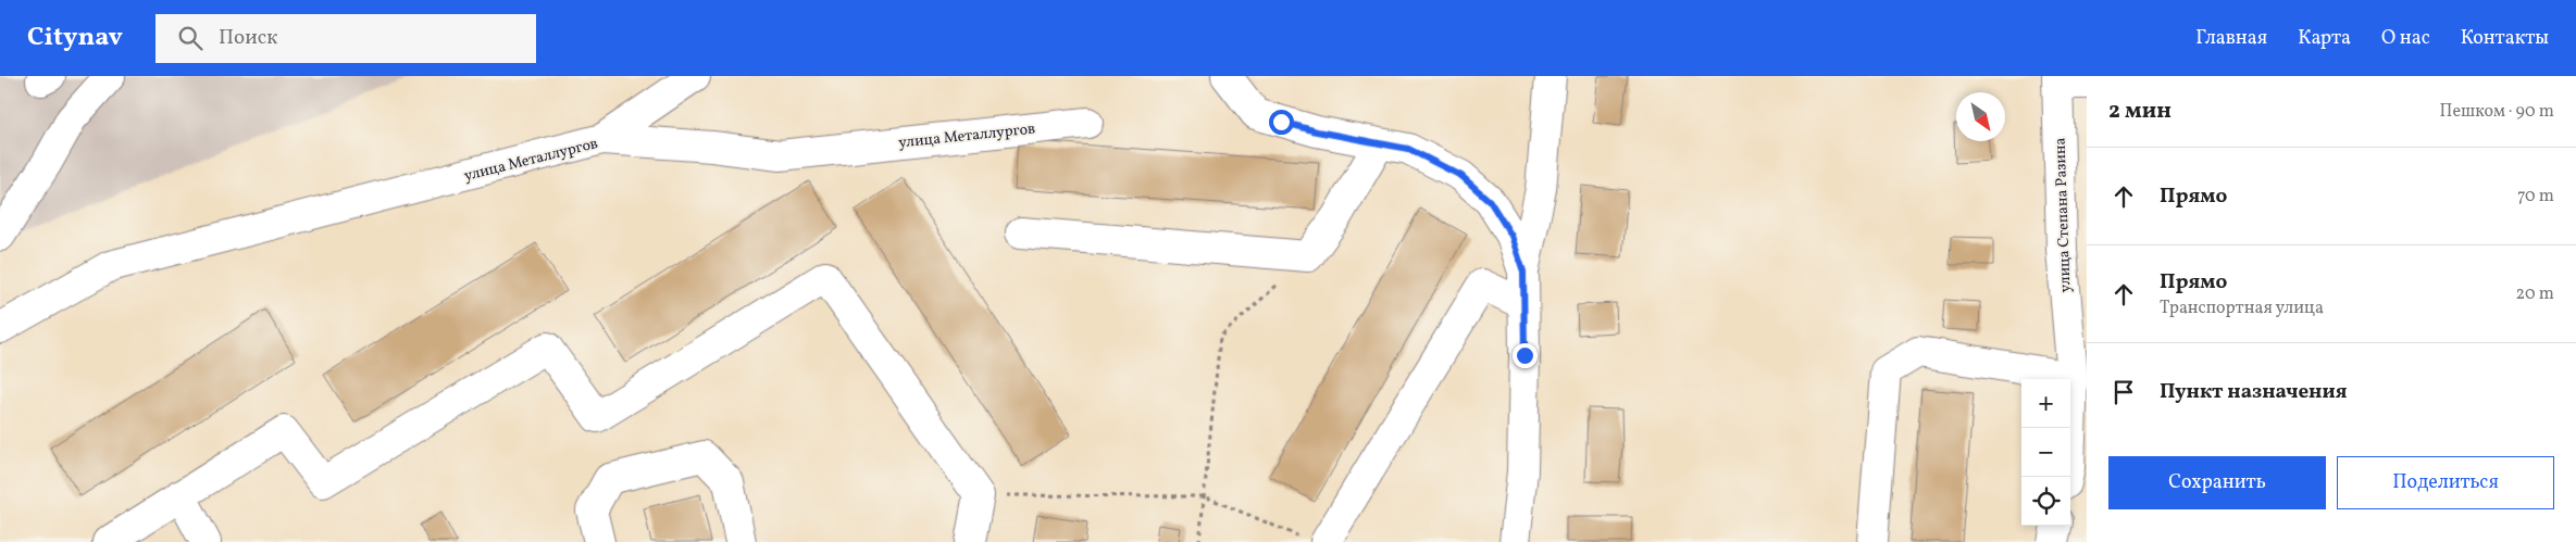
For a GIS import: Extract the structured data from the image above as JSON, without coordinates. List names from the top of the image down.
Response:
{
  "streets": {
    "street": ["улица Металлургов", "улица Степана Разина"]
  },
  "north": "bottom right",
  "page": {
    "header": "Citynav",
    "search": "Поиск",
    "nav": [
      "Главная",
      "Карта",
      "О нас",
      "Контакты"
    ],
    "heading": ["2 мин", "Пешком · 90 m"],
    "list": [
      ["Прямо", "70 m"],
      ["Прямо", "Транспортная улица", "20 m"],
      "Пункт назначения"
    ],
    "map_buttons": ["+", "−"],
    "buttons": ["Сохранить", "Поделиться"]
  }
}
